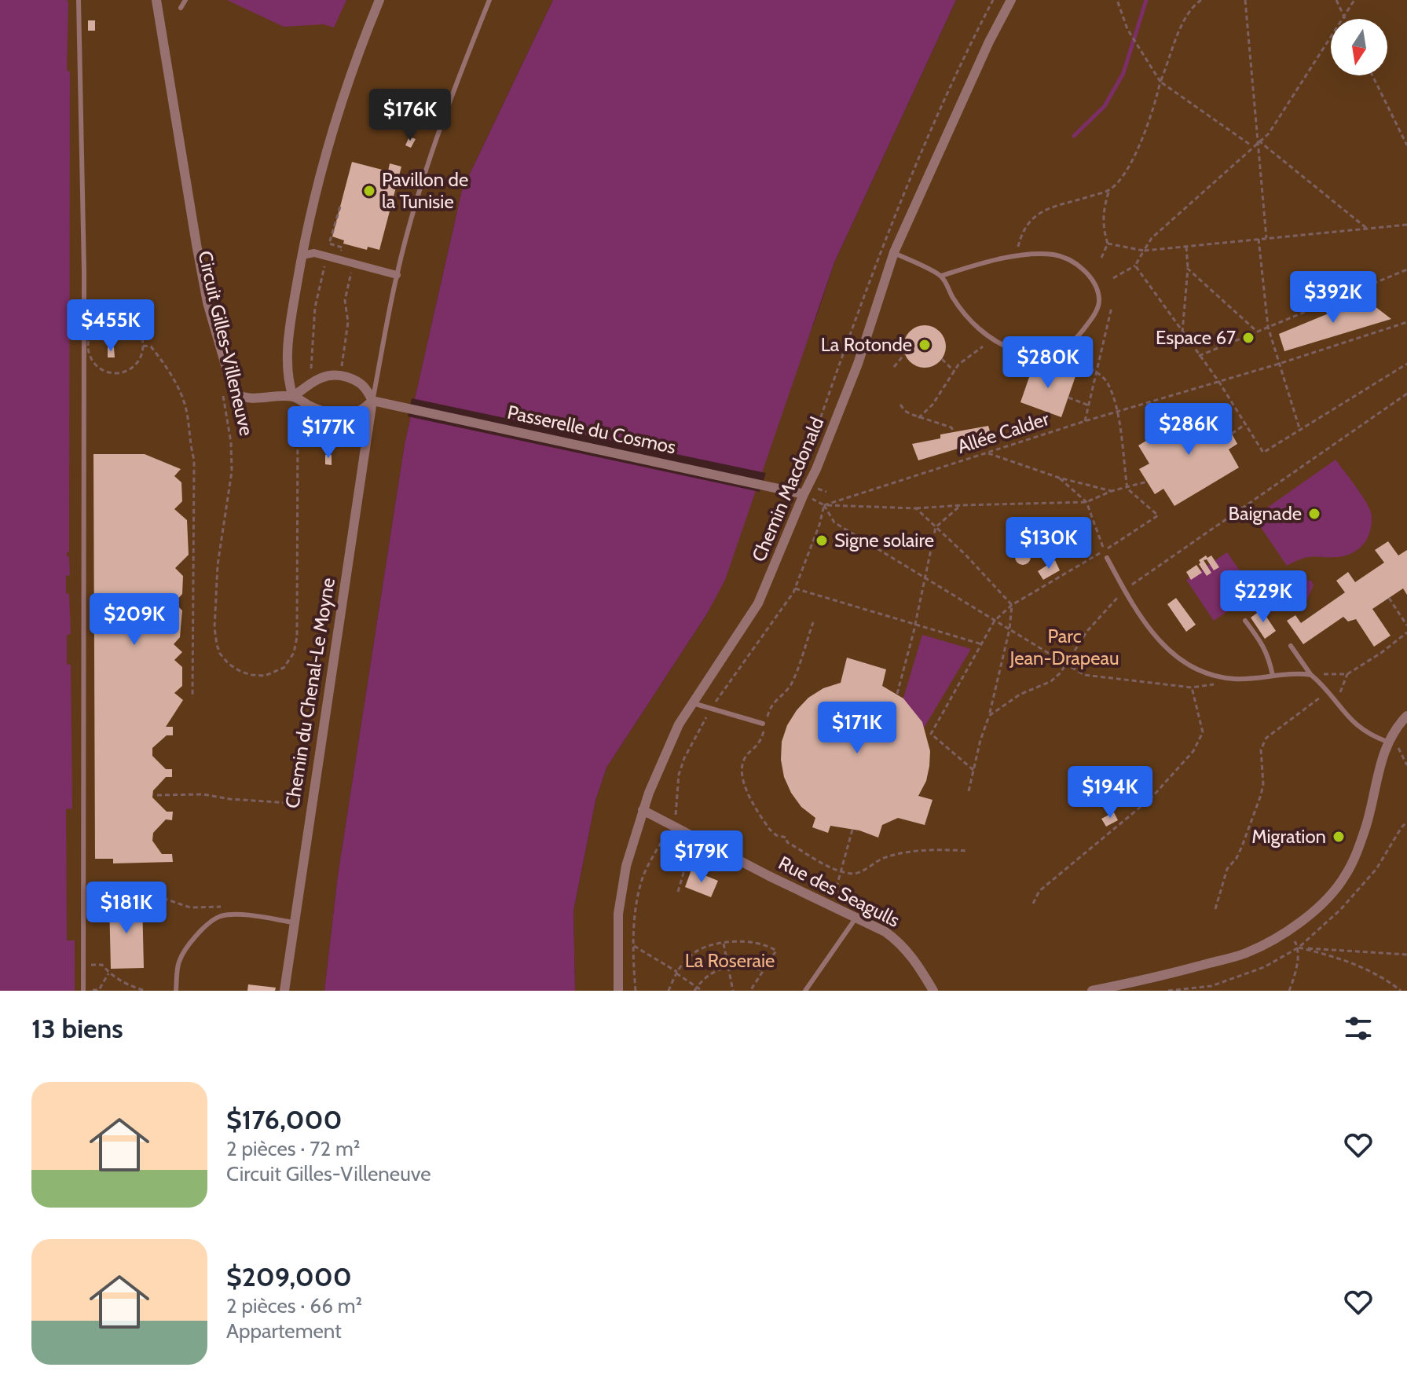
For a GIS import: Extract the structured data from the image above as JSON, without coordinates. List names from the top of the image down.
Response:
{
  "streets": {
    "street": [
      "Circuit Gilles-Villeneuve",
      "Passerelle du Cosmos",
      "Chemin Macdonald",
      "Chemin du Chenal-Le Moyne",
      "Rue des Seagulls"
    ],
    "path": ["Allée Calder"]
  },
  "crossings": [
    ["Passerelle du Cosmos", "Chemin Macdonald"],
    ["Passerelle du Cosmos", "Chemin du Chenal-Le Moyne"],
    ["Chemin Macdonald", "Rue des Seagulls"]
  ],
  "parks": ["Parc Jean-Drapeau", "La Roseraie"],
  "places": [
    "Pavillon de la Tunisie",
    "Espace 67",
    "La Rotonde",
    "Baignade",
    "Signe solaire",
    "Migration"
  ],
  "north": "bottom",
  "page": {
    "price": [
      "$176K",
      "$392K",
      "$455K",
      "$280K",
      "$286K",
      "$177K",
      "$130K",
      "$229K",
      "$209K",
      "$171K",
      "$194K",
      "$179K",
      "$181K"
    ],
    "heading": "13 biens",
    "list": [
      {
        "name": "$176,000",
        "note": "2 pièces · 72 m² · Circuit Gilles-Villeneuve"
      },
      {
        "name": "$209,000",
        "note": "2 pièces · 66 m² · Appartement"
      }
    ]
  }
}
